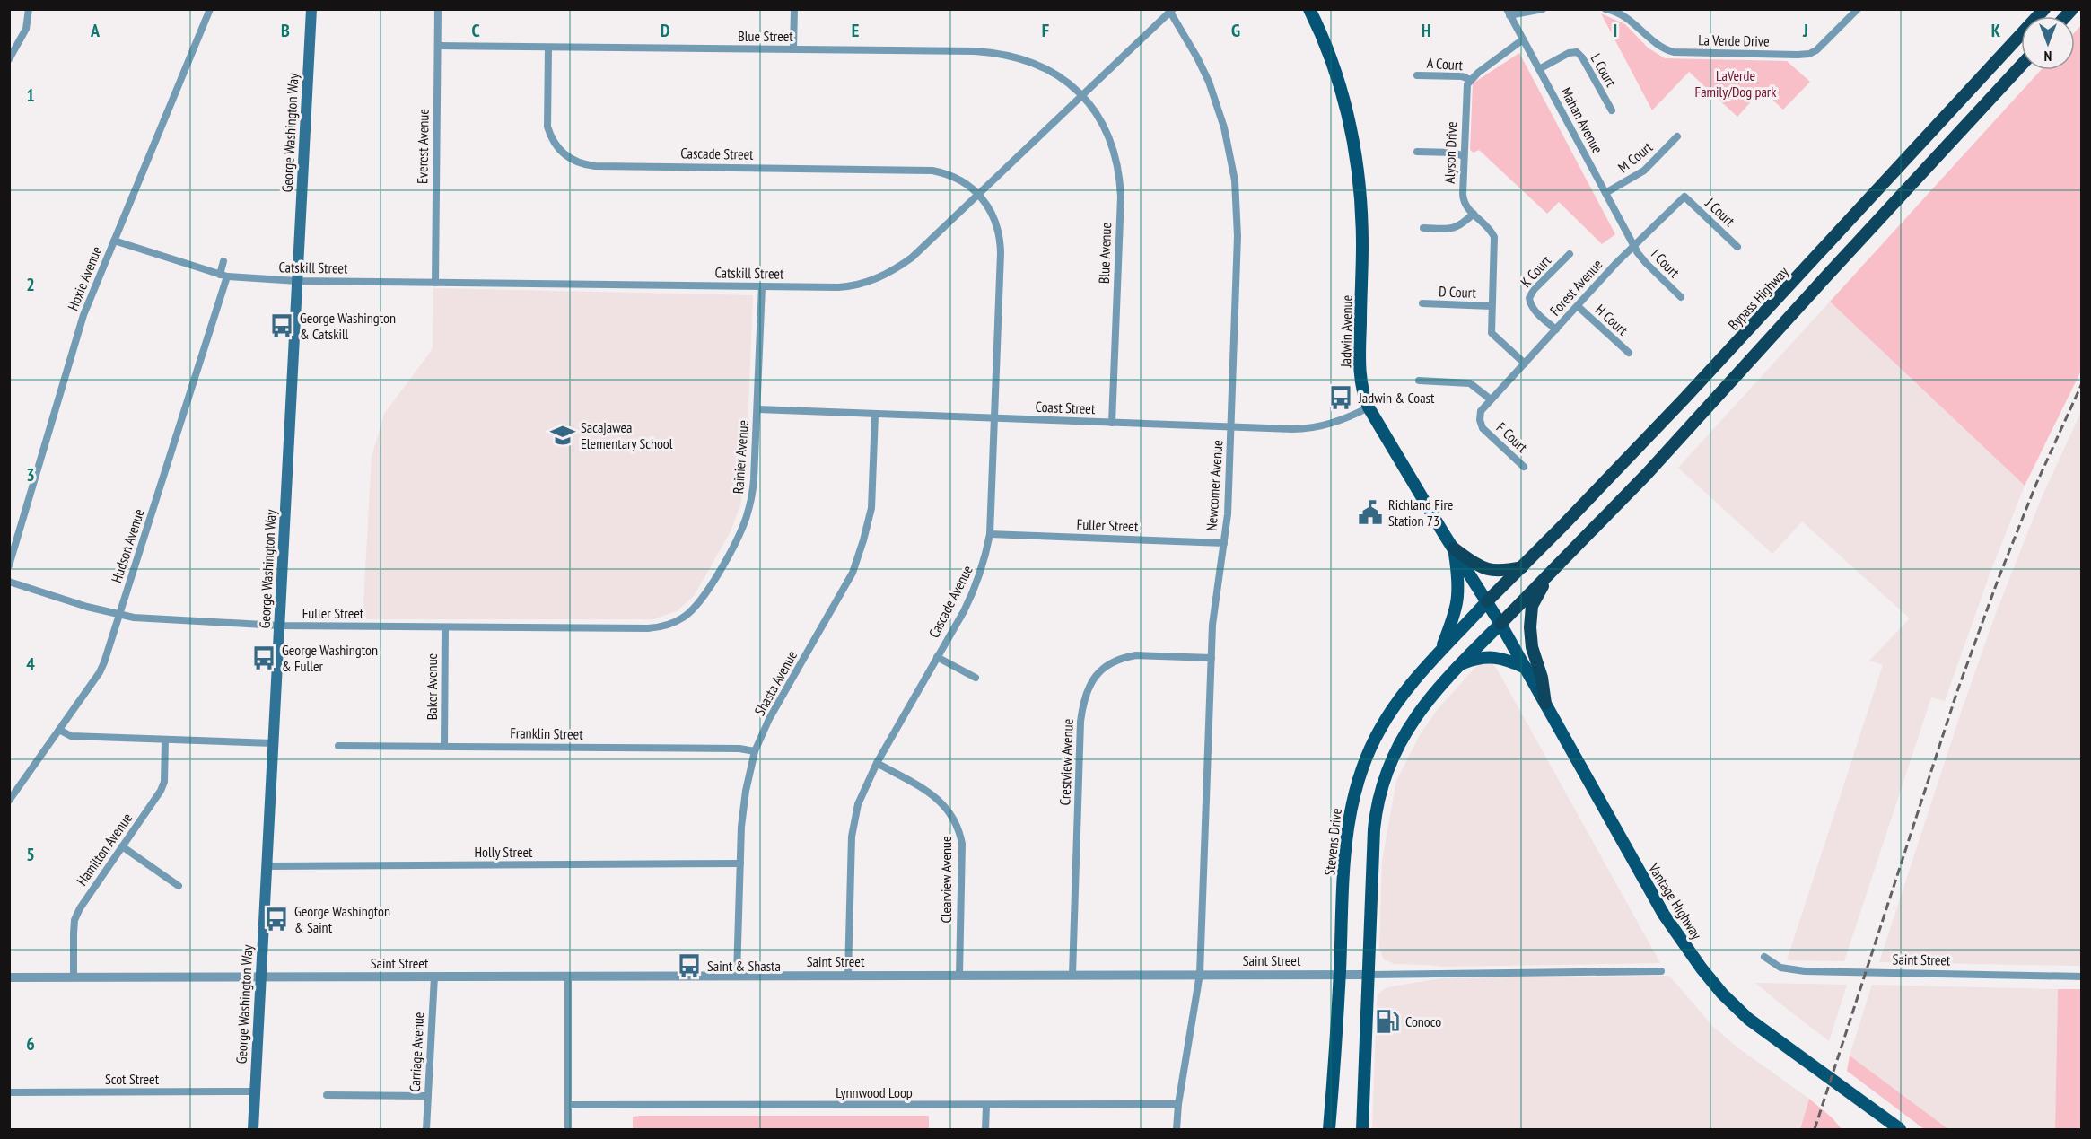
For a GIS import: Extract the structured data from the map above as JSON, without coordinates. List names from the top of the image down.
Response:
{
  "streets": {
    "highway": ["Bypass Highway"],
    "main road": [
      "George Washington Way",
      "Jadwin Avenue",
      "Stevens Drive",
      "Vantage Highway"
    ],
    "street": [
      "Blue Street",
      "La Verde Drive",
      "A Court",
      "L Court",
      "Mahan Avenue",
      "Everest Avenue",
      "Alyson Drive",
      "Cascade Street",
      "M Court",
      "J Court",
      "Blue Avenue",
      "I Court",
      "Catskill Street",
      "K Court",
      "Hoxie Avenue",
      "Forest Avenue",
      "D Court",
      "H Court",
      "Coast Street",
      "F Court",
      "Rainier Avenue",
      "Newcomer Avenue",
      "Fuller Street",
      "Hudson Avenue",
      "Cascade Avenue",
      "Shasta Avenue",
      "Baker Avenue",
      "Franklin Street",
      "Crestview Avenue",
      "Hamilton Avenue",
      "Holly Street",
      "Clearview Avenue",
      "Saint Street",
      "Carriage Avenue",
      "Scot Street",
      "Lynnwood Loop"
    ]
  },
  "crossings": [
    ["Blue Street", "Everest Avenue"],
    ["Blue Street", "Cascade Street"],
    ["Blue Street", "Blue Avenue"],
    ["Blue Street", "Catskill Street"],
    ["A Court", "Alyson Drive"],
    ["L Court", "Mahan Avenue"],
    ["Mahan Avenue", "M Court"],
    ["Mahan Avenue", "I Court"],
    ["Mahan Avenue", "Forest Avenue"],
    ["George Washington Way", "Catskill Street"],
    ["George Washington Way", "Fuller Street"],
    ["George Washington Way", "Holly Street"],
    ["George Washington Way", "Saint Street"],
    ["George Washington Way", "Scot Street"],
    ["Everest Avenue", "Catskill Street"],
    ["Alyson Drive", "Forest Avenue"],
    ["Alyson Drive", "D Court"],
    ["Cascade Street", "Catskill Street"],
    ["Cascade Street", "Cascade Avenue"],
    ["J Court", "Forest Avenue"],
    ["Blue Avenue", "Catskill Street"],
    ["Blue Avenue", "Coast Street"],
    ["I Court", "Forest Avenue"],
    ["Catskill Street", "Hoxie Avenue"],
    ["Catskill Street", "Rainier Avenue"],
    ["Catskill Street", "Newcomer Avenue"],
    ["Catskill Street", "Hudson Avenue"],
    ["Catskill Street", "Cascade Avenue"],
    ["K Court", "Forest Avenue"],
    ["Forest Avenue", "H Court"],
    ["Forest Avenue", "F Court"],
    ["Bypass Highway", "Jadwin Avenue"],
    ["Bypass Highway", "Stevens Drive"],
    ["Jadwin Avenue", "Coast Street"],
    ["Jadwin Avenue", "Stevens Drive"],
    ["Jadwin Avenue", "Vantage Highway"],
    ["Coast Street", "Rainier Avenue"],
    ["Coast Street", "Newcomer Avenue"],
    ["Coast Street", "Cascade Avenue"],
    ["Coast Street", "Shasta Avenue"],
    ["Rainier Avenue", "Fuller Street"],
    ["Newcomer Avenue", "Fuller Street"],
    ["Newcomer Avenue", "Crestview Avenue"],
    ["Newcomer Avenue", "Saint Street"],
    ["Fuller Street", "Hudson Avenue"],
    ["Fuller Street", "Cascade Avenue"],
    ["Fuller Street", "Baker Avenue"],
    ["Cascade Avenue", "Clearview Avenue"],
    ["Cascade Avenue", "Saint Street"],
    ["Shasta Avenue", "Franklin Street"],
    ["Shasta Avenue", "Holly Street"],
    ["Shasta Avenue", "Saint Street"],
    ["Baker Avenue", "Franklin Street"],
    ["Crestview Avenue", "Saint Street"],
    ["Stevens Drive", "Saint Street"],
    ["Hamilton Avenue", "Saint Street"],
    ["Clearview Avenue", "Saint Street"],
    ["Saint Street", "Carriage Avenue"]
  ],
  "parks": ["LaVerde Family/Dog park"],
  "places": {
    "bus stop": [
      "George Washington & Catskill",
      "Jadwin & Coast",
      "George Washington & Fuller",
      "George Washington & Saint",
      "Saint & Shasta"
    ],
    "school or university": ["Sacajawea Elementary School"],
    "public building": ["Richland Fire Station 73"],
    "fuel station": ["Conoco"]
  },
  "north": "bottom",
  "grid": {
    "columns": [
      "A",
      "B",
      "C",
      "D",
      "E",
      "F",
      "G",
      "H",
      "I",
      "J",
      "K"
    ],
    "rows": [
      "1",
      "2",
      "3",
      "4",
      "5",
      "6"
    ]
  }
}
